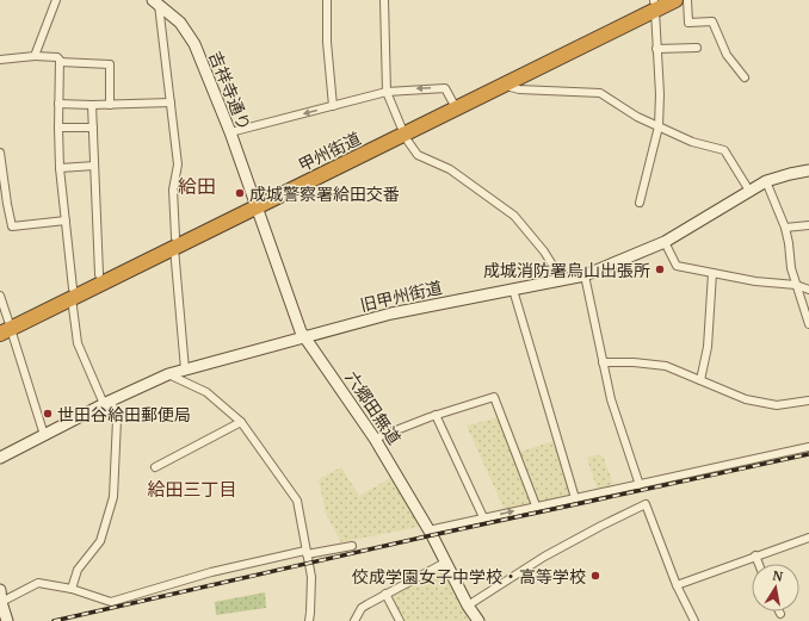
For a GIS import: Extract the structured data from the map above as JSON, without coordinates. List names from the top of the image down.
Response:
{
  "streets": {
    "highway": ["甲州街道"],
    "street": ["吉祥寺通り", "旧甲州街道", "六郷田無道"]
  },
  "crossings": [
    ["吉祥寺通り", "甲州街道"],
    ["吉祥寺通り", "六郷田無道"],
    ["甲州街道", "六郷田無道"],
    ["旧甲州街道", "六郷田無道"]
  ],
  "districts": ["給田", "給田三丁目"],
  "places": [
    "成城警察署給田交番",
    "成城消防署烏山出張所",
    "世田谷給田郵便局",
    "佼成学園女子中学校・高等学校"
  ],
  "north": "top"
}
